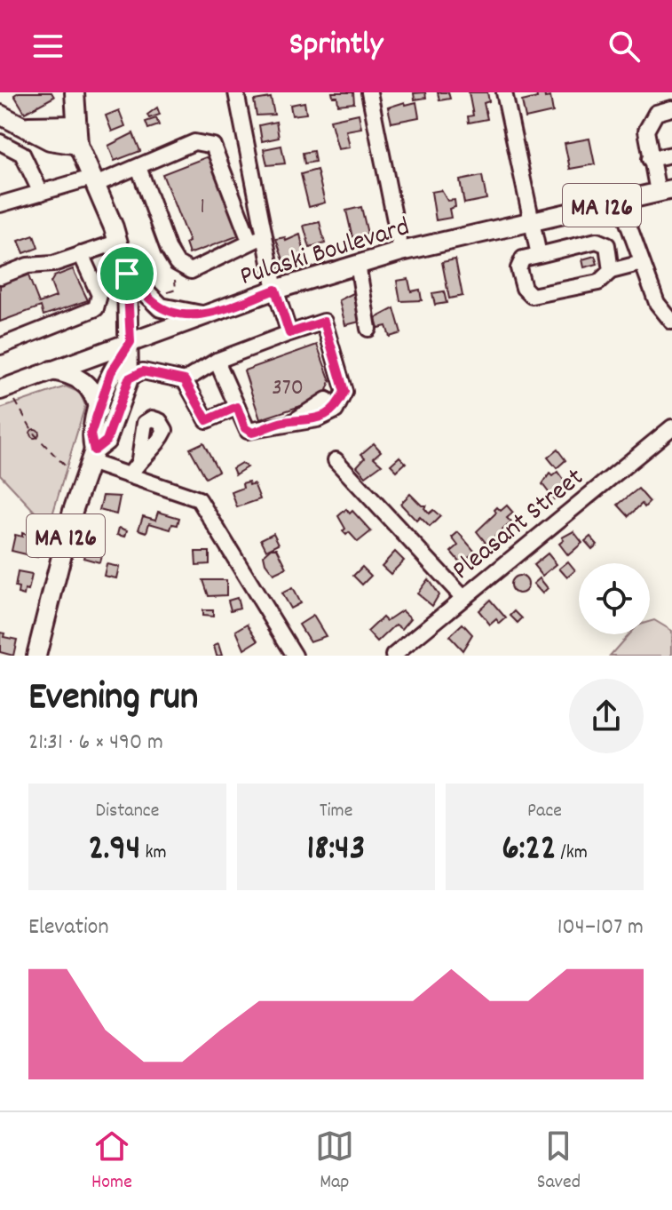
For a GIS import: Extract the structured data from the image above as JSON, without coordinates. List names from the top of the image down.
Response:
{
  "streets": {
    "main road": ["MA 126", "Pulaski Boulevard"],
    "street": ["Pleasant Street"]
  },
  "crossings": [
    ["MA 126", "Pulaski Boulevard"]
  ],
  "house_numbers": ["1", "370"],
  "page": {
    "header": "Sprintly",
    "heading": ["Evening run", "21:31 · 6 × 490 m"],
    "stats": [
      ["Distance", "2.94 km"],
      ["Time", "18:43"],
      ["Pace", "6:22 /km"]
    ],
    "chart": ["Elevation", "104–107 m"],
    "tabs": ["Home", "Map", "Saved"]
  }
}
